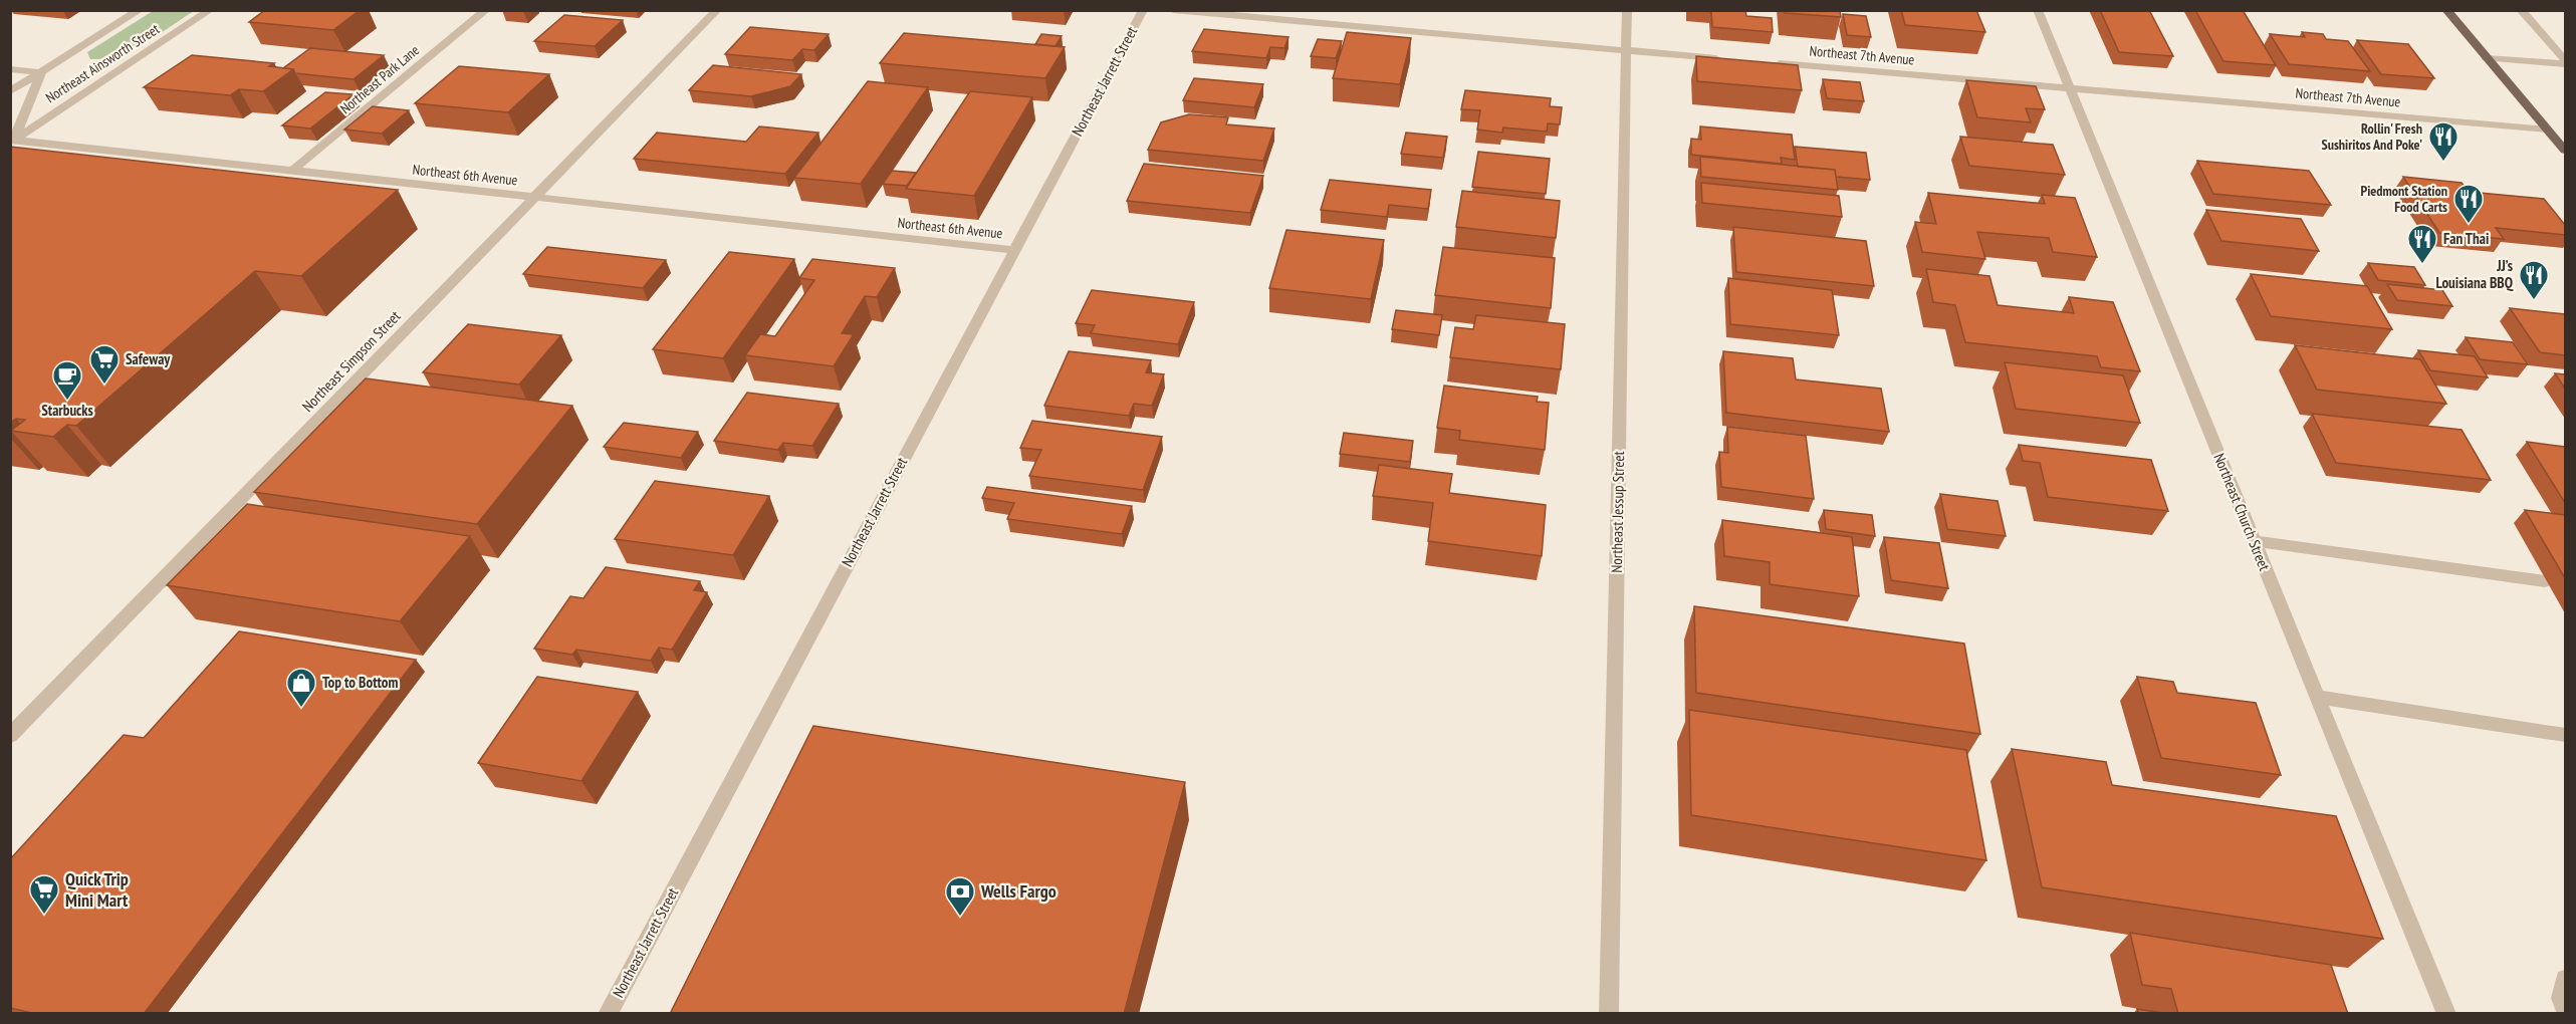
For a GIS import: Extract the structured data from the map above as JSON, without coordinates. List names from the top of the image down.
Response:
{
  "streets": {
    "street": [
      "Northeast 7th Avenue",
      "Northeast Ainsworth Street",
      "Northeast Park Lane",
      "Northeast Jarrett Street",
      "Northeast 6th Avenue",
      "Northeast Simpson Street",
      "Northeast Jessup Street",
      "Northeast Church Street"
    ]
  },
  "crossings": [
    ["Northeast 7th Avenue", "Northeast Church Street"],
    ["Northeast Ainsworth Street", "Northeast 6th Avenue"],
    ["Northeast Park Lane", "Northeast 6th Avenue"],
    ["Northeast Jarrett Street", "Northeast 6th Avenue"],
    ["Northeast 6th Avenue", "Northeast Simpson Street"]
  ],
  "places": {
    "restaurant": [
      "Rollin' Fresh Sushiritos And Poke'",
      "Piedmont Station Food Carts",
      "Fan Thai",
      "JJ’s Louisiana BBQ"
    ],
    "supermarket": ["Safeway", "Quick Trip Mini Mart"],
    "cafe": ["Starbucks"],
    "shop": ["Top to Bottom"],
    "bank": ["Wells Fargo"]
  }
}
